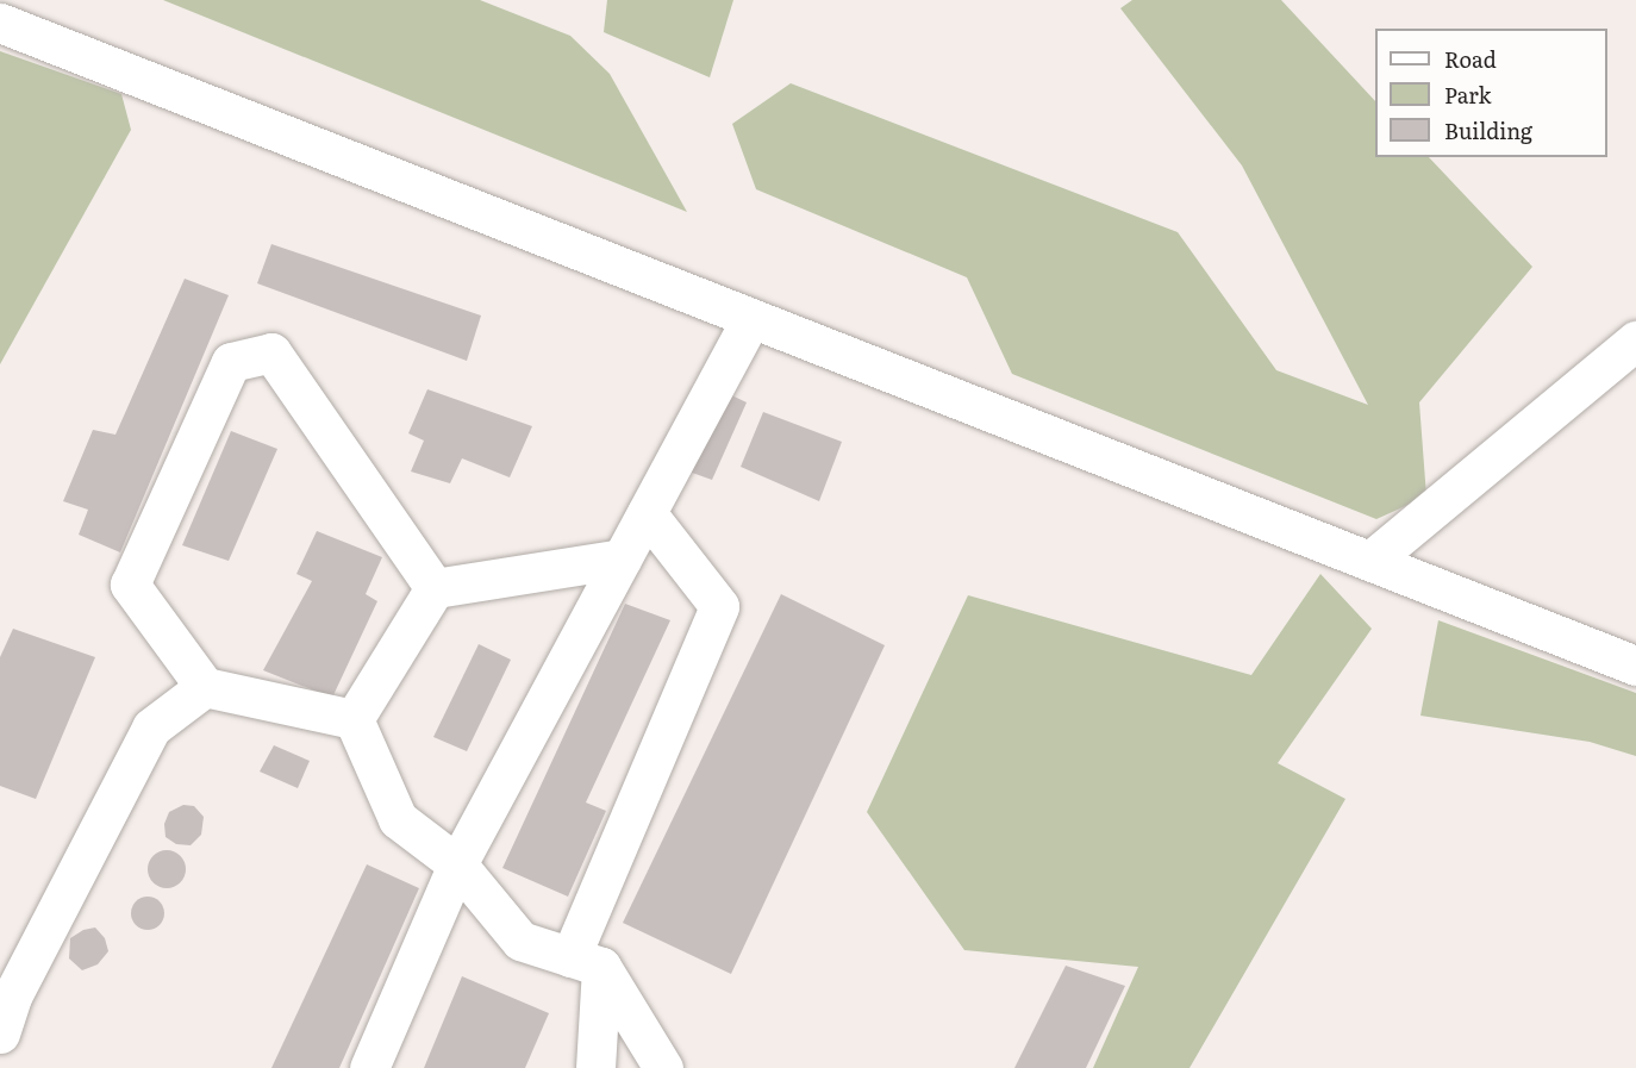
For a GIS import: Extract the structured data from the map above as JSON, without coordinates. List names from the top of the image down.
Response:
{
  "legend": ["Road", "Park", "Building"]
}
